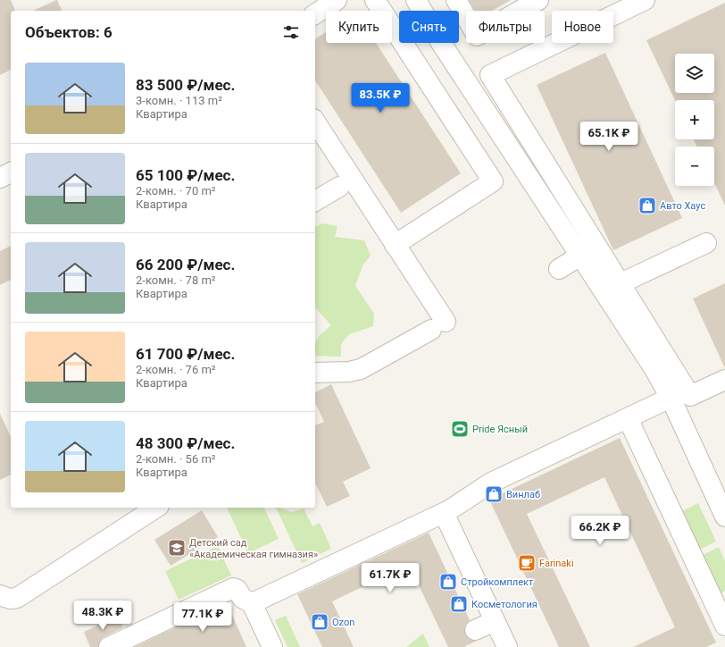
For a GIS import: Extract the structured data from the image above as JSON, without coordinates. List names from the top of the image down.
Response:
{
  "places": {
    "shop": [
      "Авто Хаус",
      "Винлаб",
      "Стройкомплект",
      "Косметология",
      "Ozon"
    ],
    "sports": ["Pride Ясный"],
    "school or university": ["Детский сад «Академическая гимназия»"],
    "cafe": ["Farinaki"]
  },
  "page": {
    "chip": [
      "Купить",
      "Снять",
      "Фильтры",
      "Новое"
    ],
    "heading": "Объектов: 6",
    "map_buttons": ["+", "−"],
    "list": [
      {
        "name": "83 500 ₽/мес.",
        "note": "3-комн. · 113 m² · Квартира"
      },
      {
        "name": "65 100 ₽/мес.",
        "note": "2-комн. · 70 m² · Квартира"
      },
      {
        "name": "66 200 ₽/мес.",
        "note": "2-комн. · 78 m² · Квартира"
      },
      {
        "name": "61 700 ₽/мес.",
        "note": "2-комн. · 76 m² · Квартира"
      },
      {
        "name": "48 300 ₽/мес.",
        "note": "2-комн. · 56 m² · Квартира"
      }
    ],
    "price": [
      "83.5K ₽",
      "65.1K ₽",
      "66.2K ₽",
      "61.7K ₽",
      "48.3K ₽",
      "77.1K ₽"
    ]
  }
}
